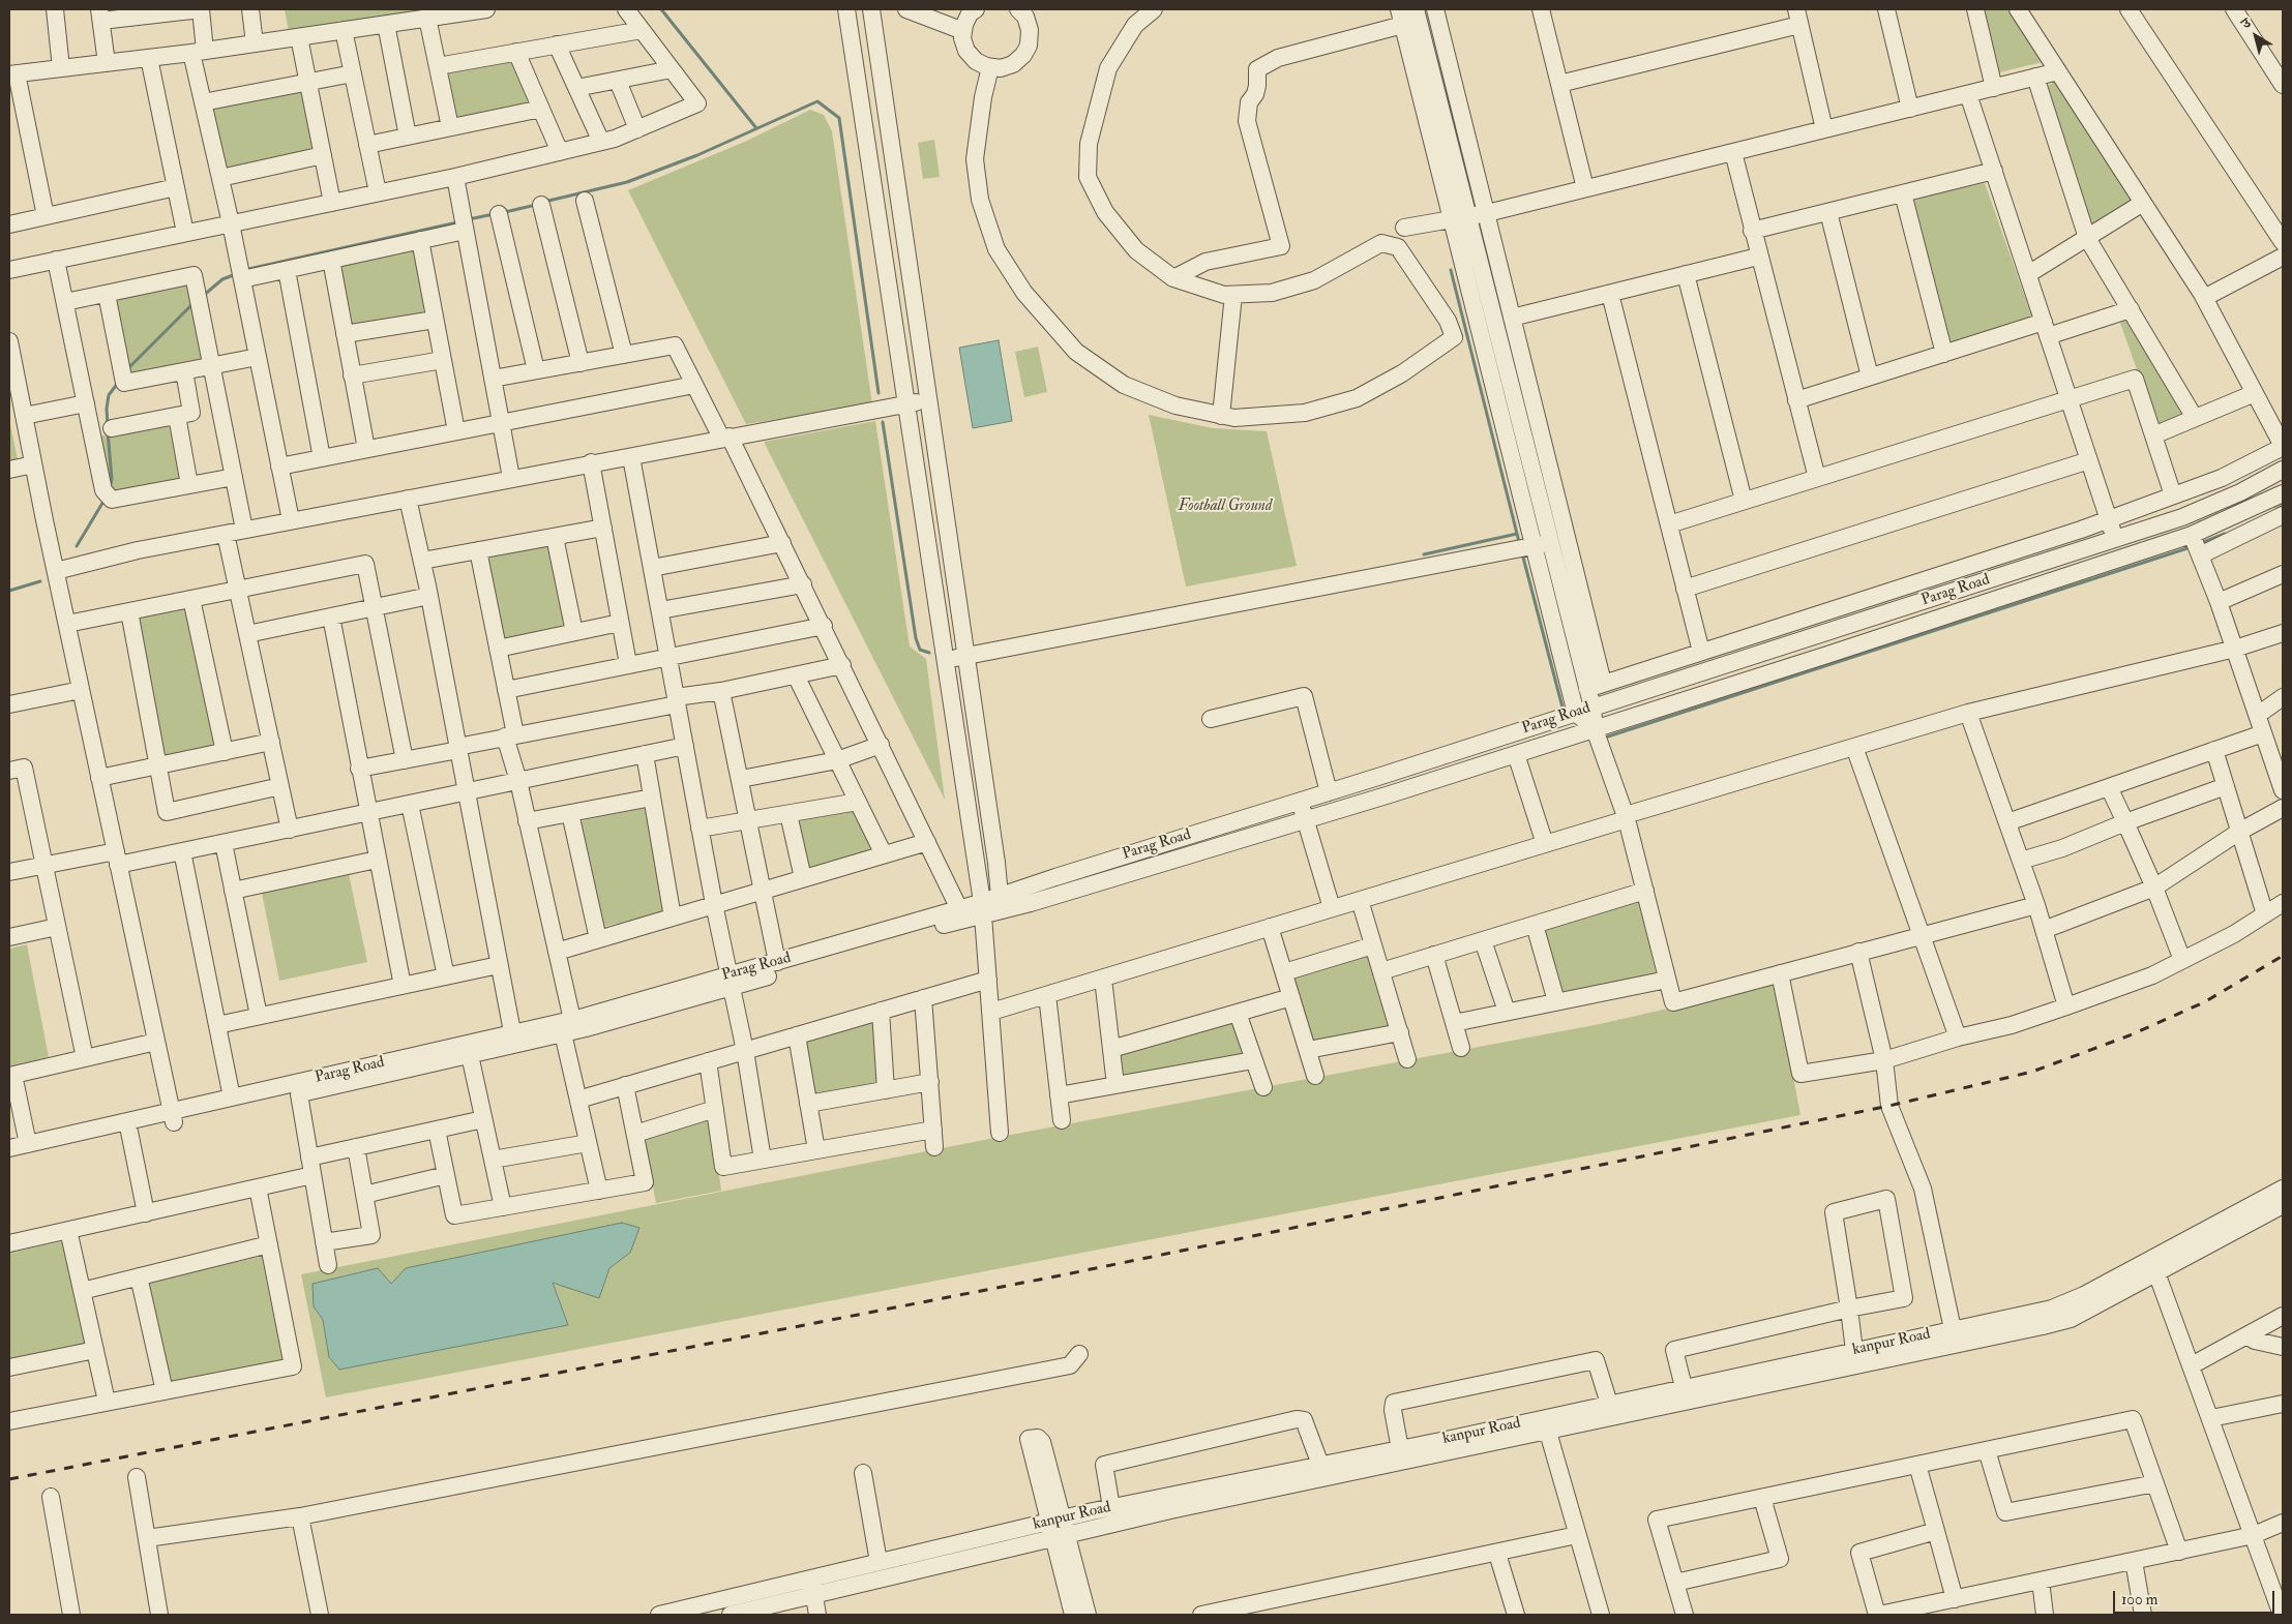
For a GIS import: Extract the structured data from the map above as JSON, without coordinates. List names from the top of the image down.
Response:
{
  "streets": {
    "street": ["Parag Road", "kanpur Road"]
  },
  "parks": ["Football Ground"],
  "scale_bar": "100 m",
  "north": "top left"
}
